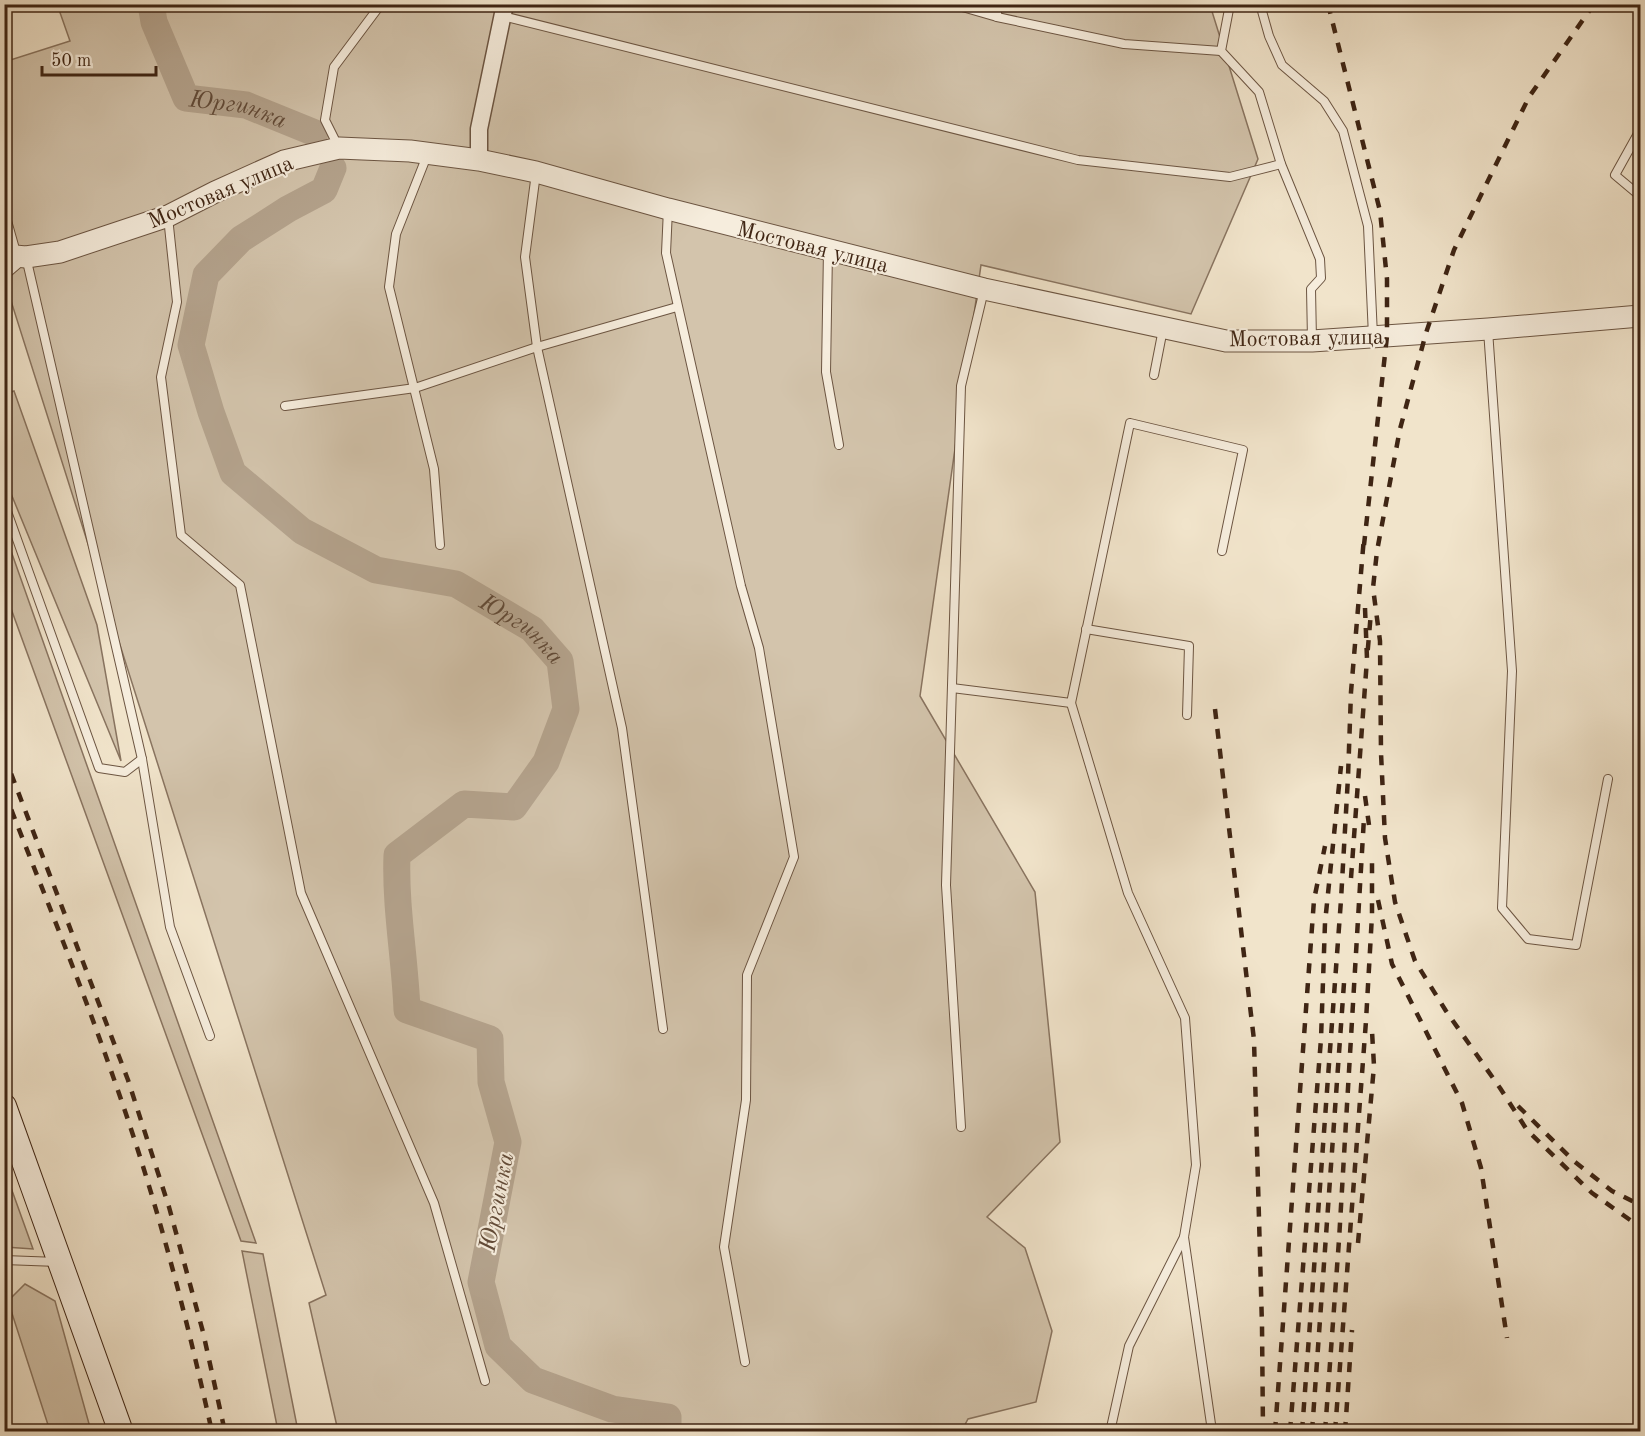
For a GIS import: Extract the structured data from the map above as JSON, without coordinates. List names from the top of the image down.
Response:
{
  "streets": {
    "street": ["Мостовая улица"]
  },
  "water": ["Юргинка"],
  "scale_bar": "50 m"
}
